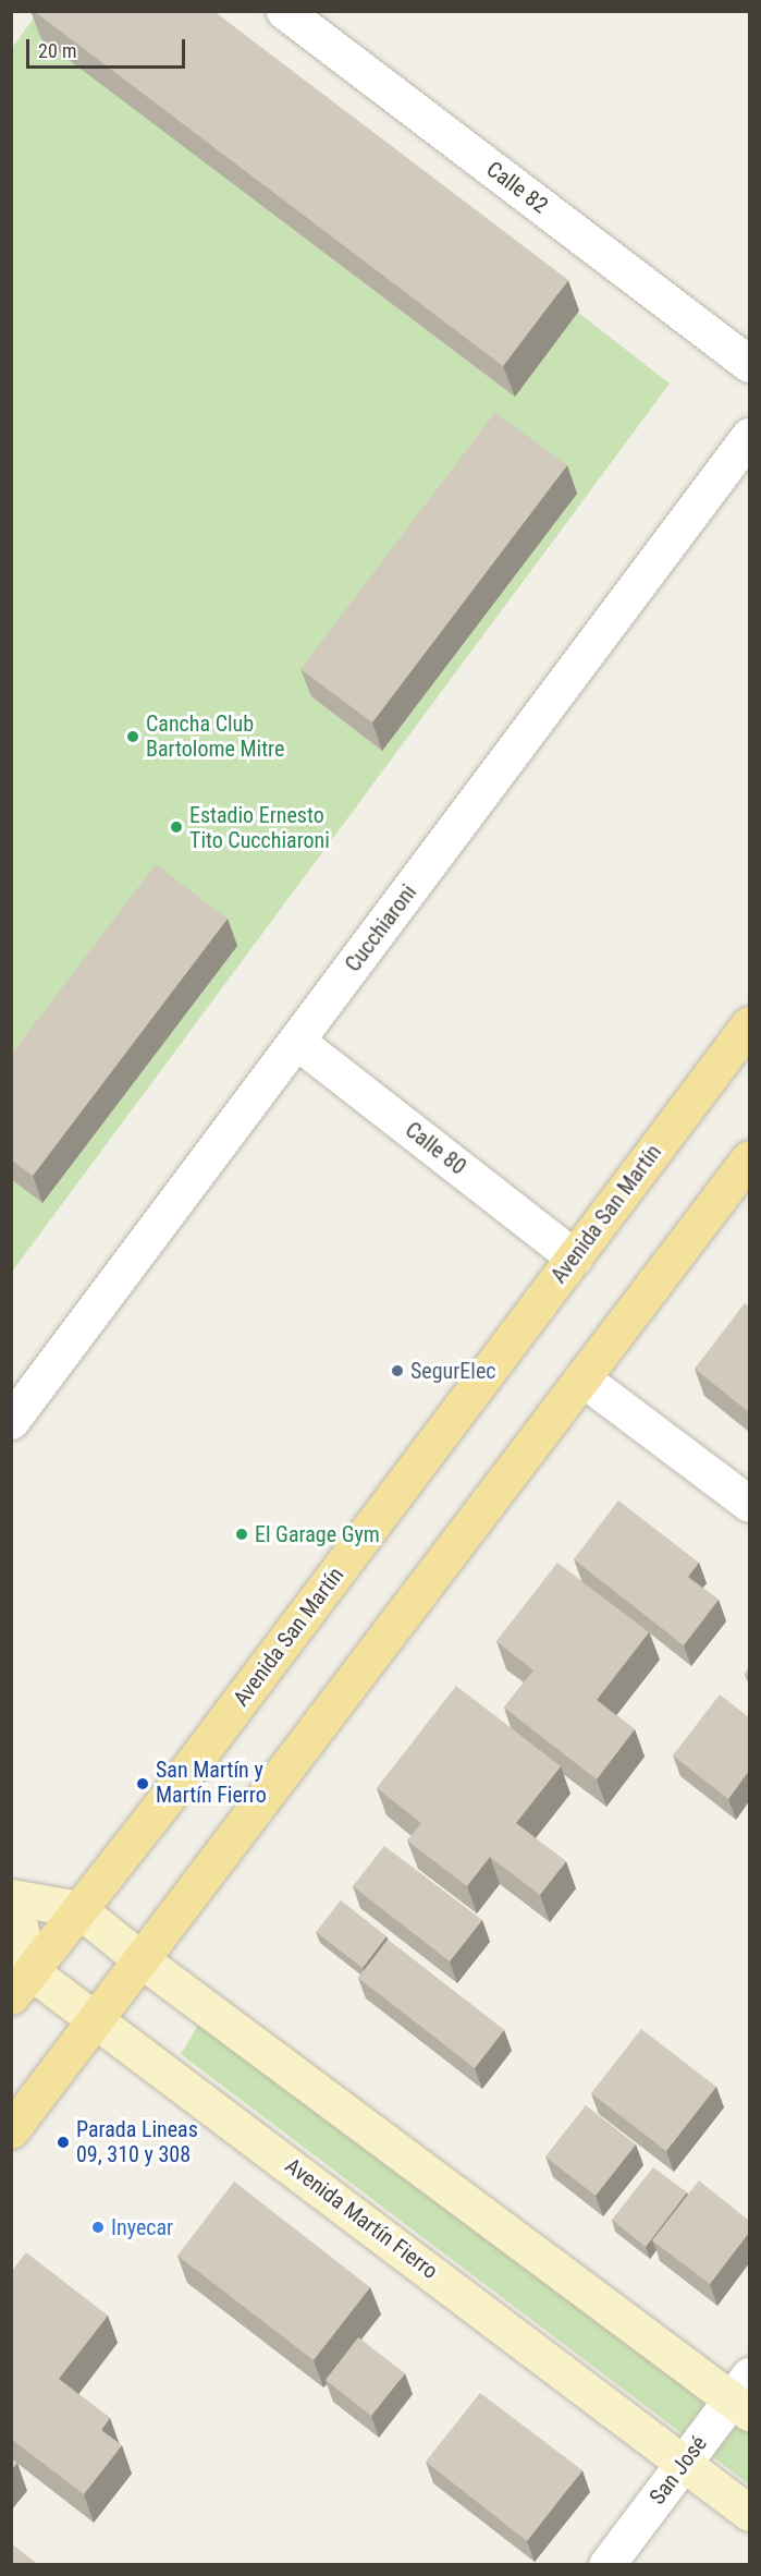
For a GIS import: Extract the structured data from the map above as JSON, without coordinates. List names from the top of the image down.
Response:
{
  "streets": {
    "main road": ["Avenida San Martín", "Avenida Martín Fierro"],
    "street": [
      "Calle 82",
      "Cucchiaroni",
      "Calle 80",
      "San José"
    ]
  },
  "crossings": [
    ["Cucchiaroni", "Calle 80"],
    ["Calle 80", "Avenida San Martín"],
    ["Avenida San Martín", "Avenida Martín Fierro"],
    ["Avenida Martín Fierro", "San José"]
  ],
  "places": [
    "Cancha Club Bartolome Mitre",
    "Estadio Ernesto Tito Cucchiaroni",
    "SegurElec",
    "El Garage Gym",
    "San Martín y Martín Fierro",
    "Parada Lineas 09, 310 y 308",
    "Inyecar"
  ],
  "scale_bar": "20 m"
}
